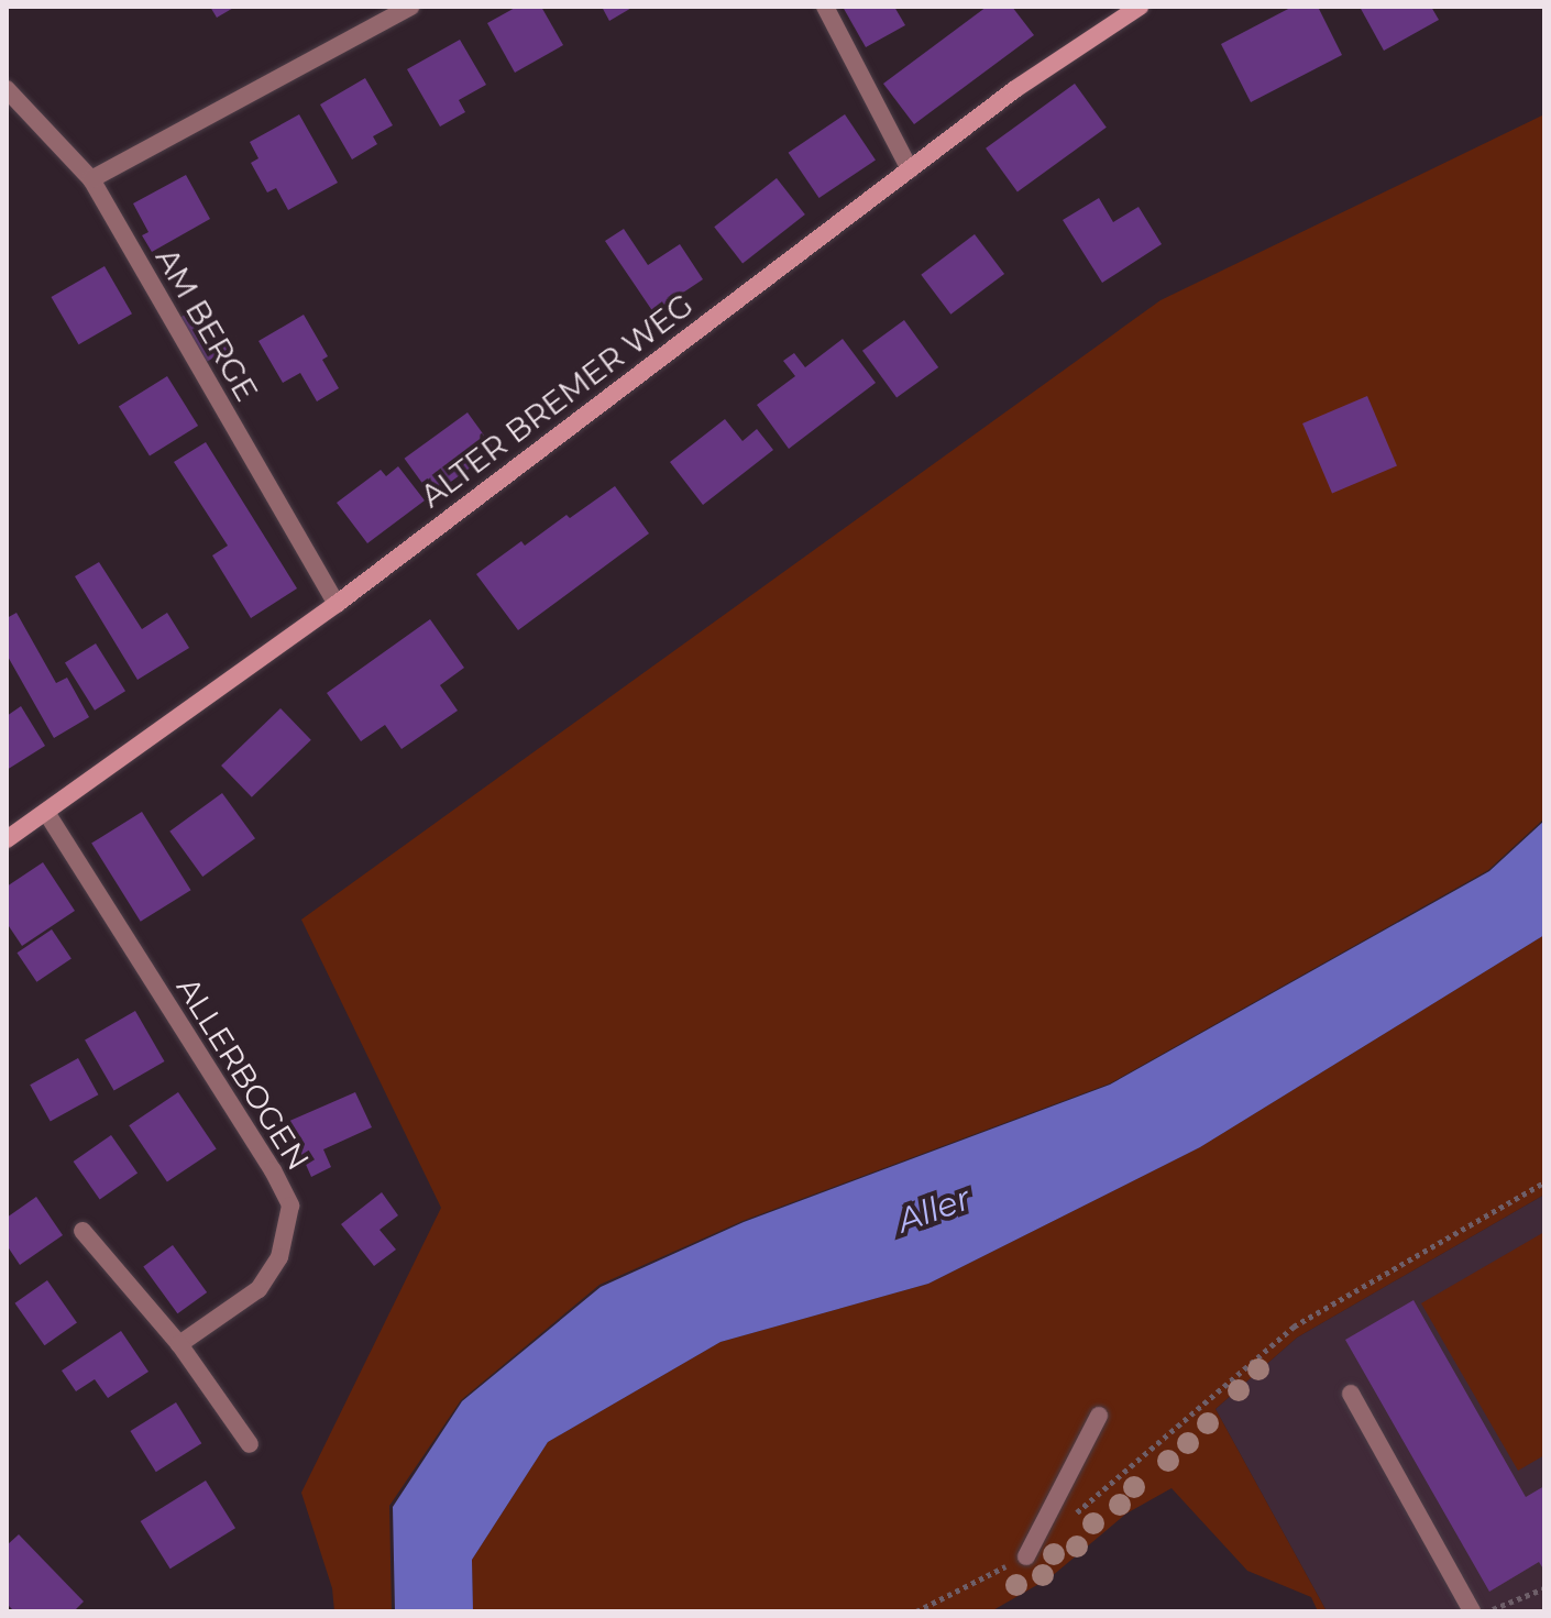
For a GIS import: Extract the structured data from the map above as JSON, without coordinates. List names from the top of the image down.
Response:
{
  "streets": {
    "street": ["AM BERGE", "ALTER BREMER WEG", "ALLERBOGEN"]
  },
  "crossings": [
    ["AM BERGE", "ALTER BREMER WEG"],
    ["ALTER BREMER WEG", "ALLERBOGEN"]
  ],
  "water": ["Aller"]
}
